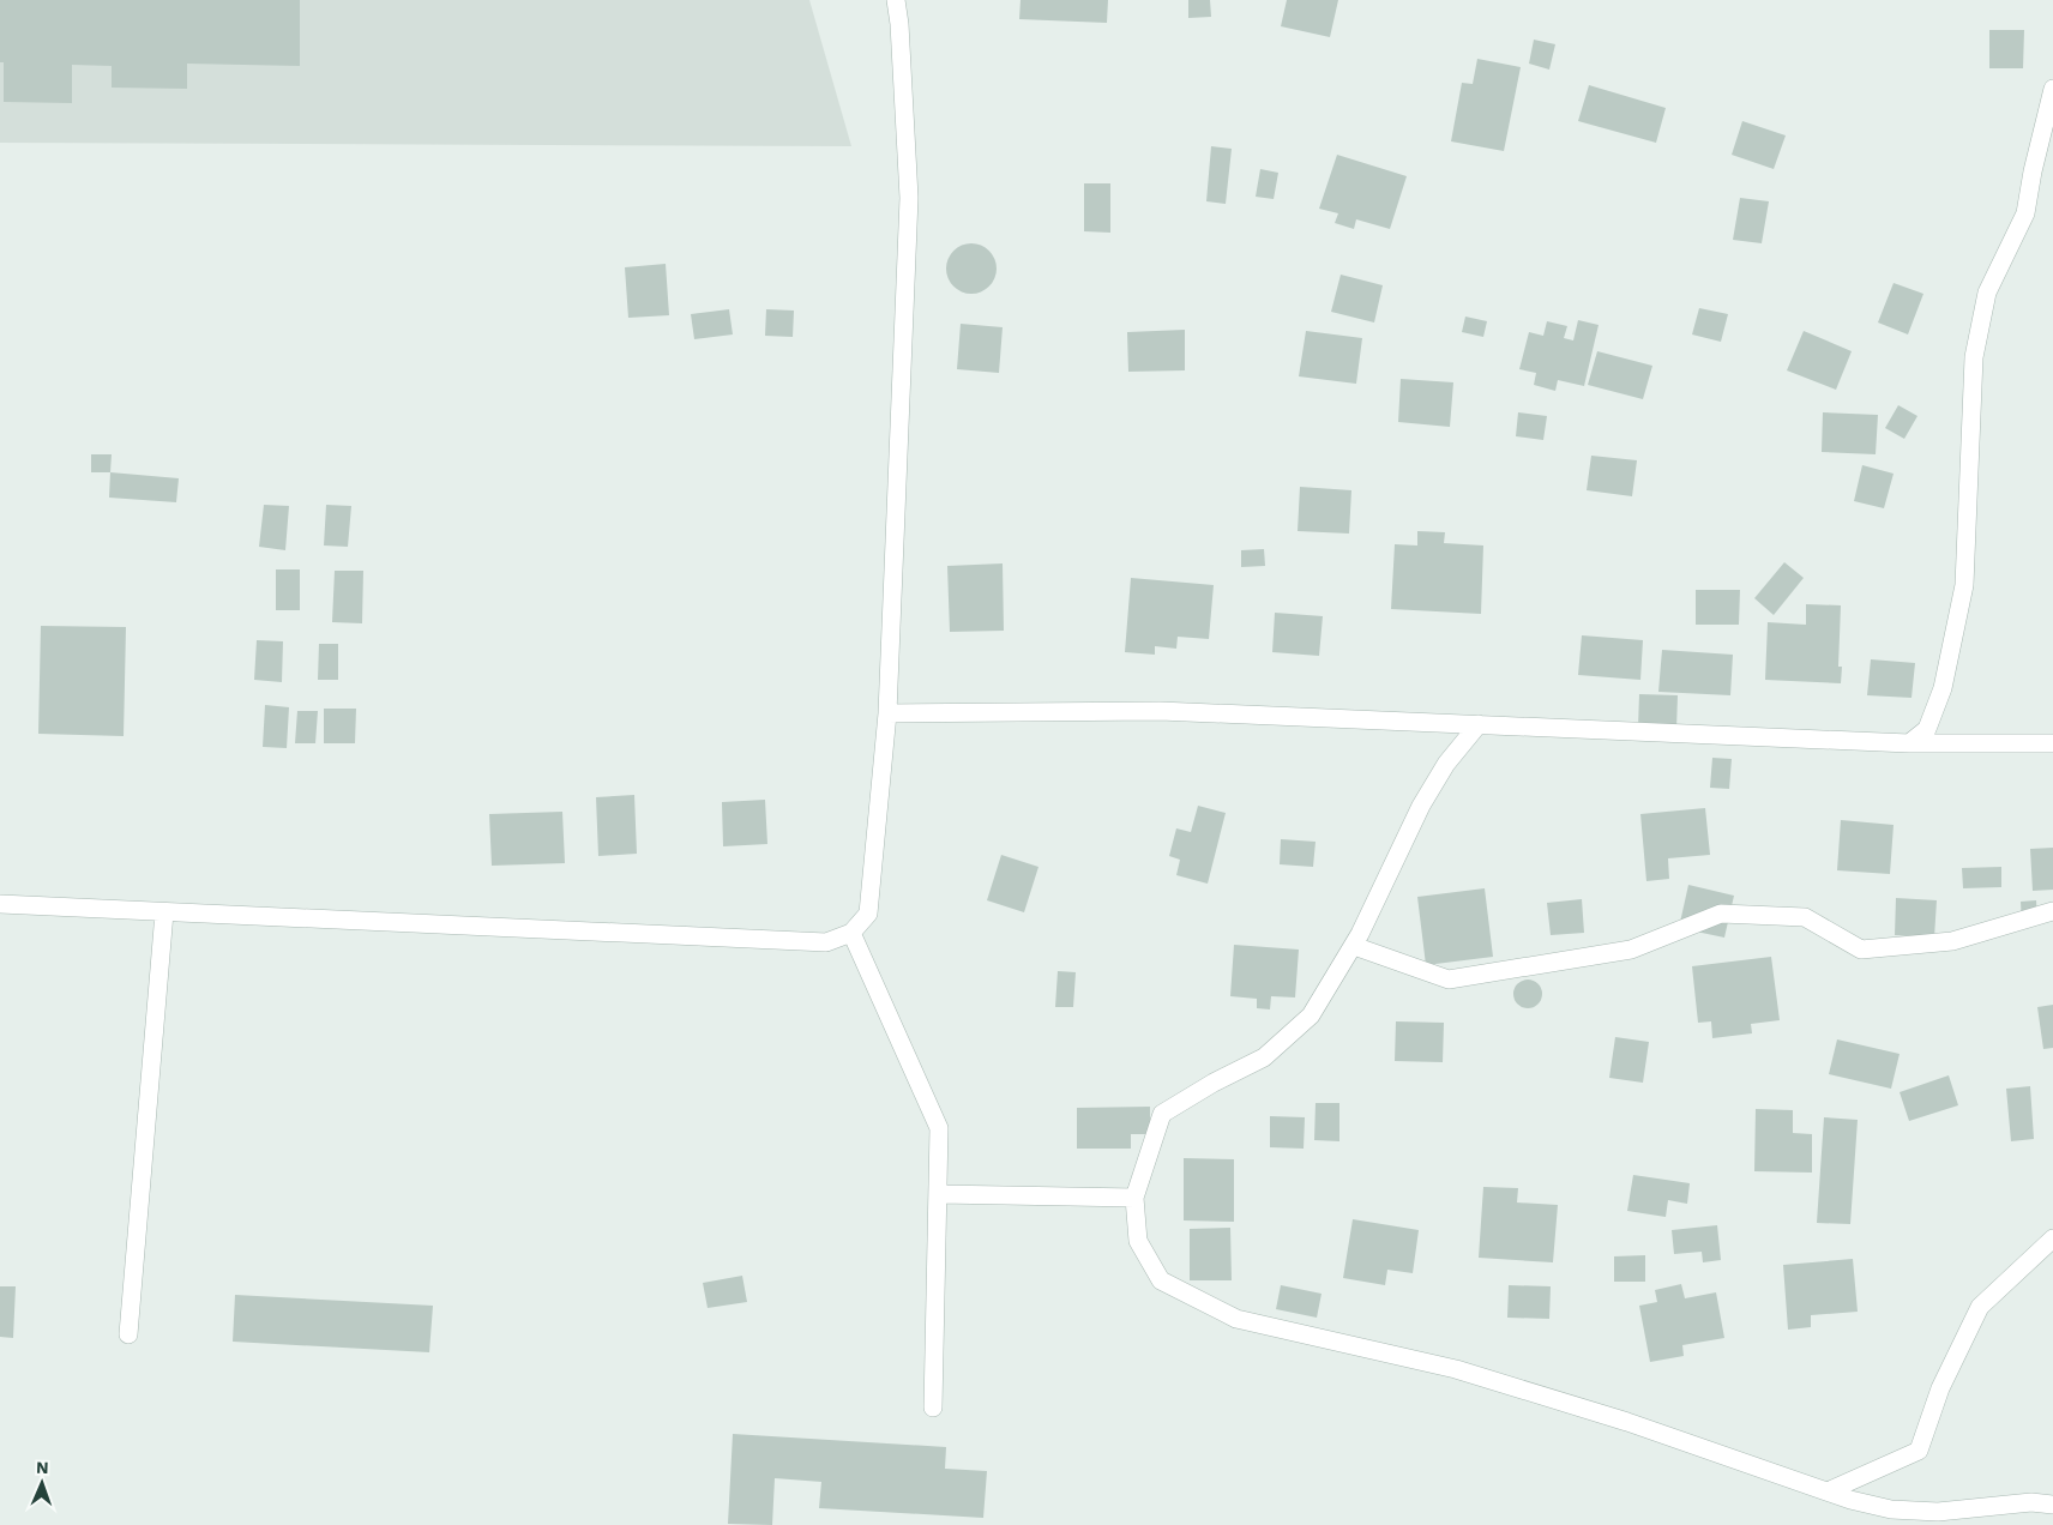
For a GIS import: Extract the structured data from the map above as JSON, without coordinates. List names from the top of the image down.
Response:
{
  "north": "top"
}
